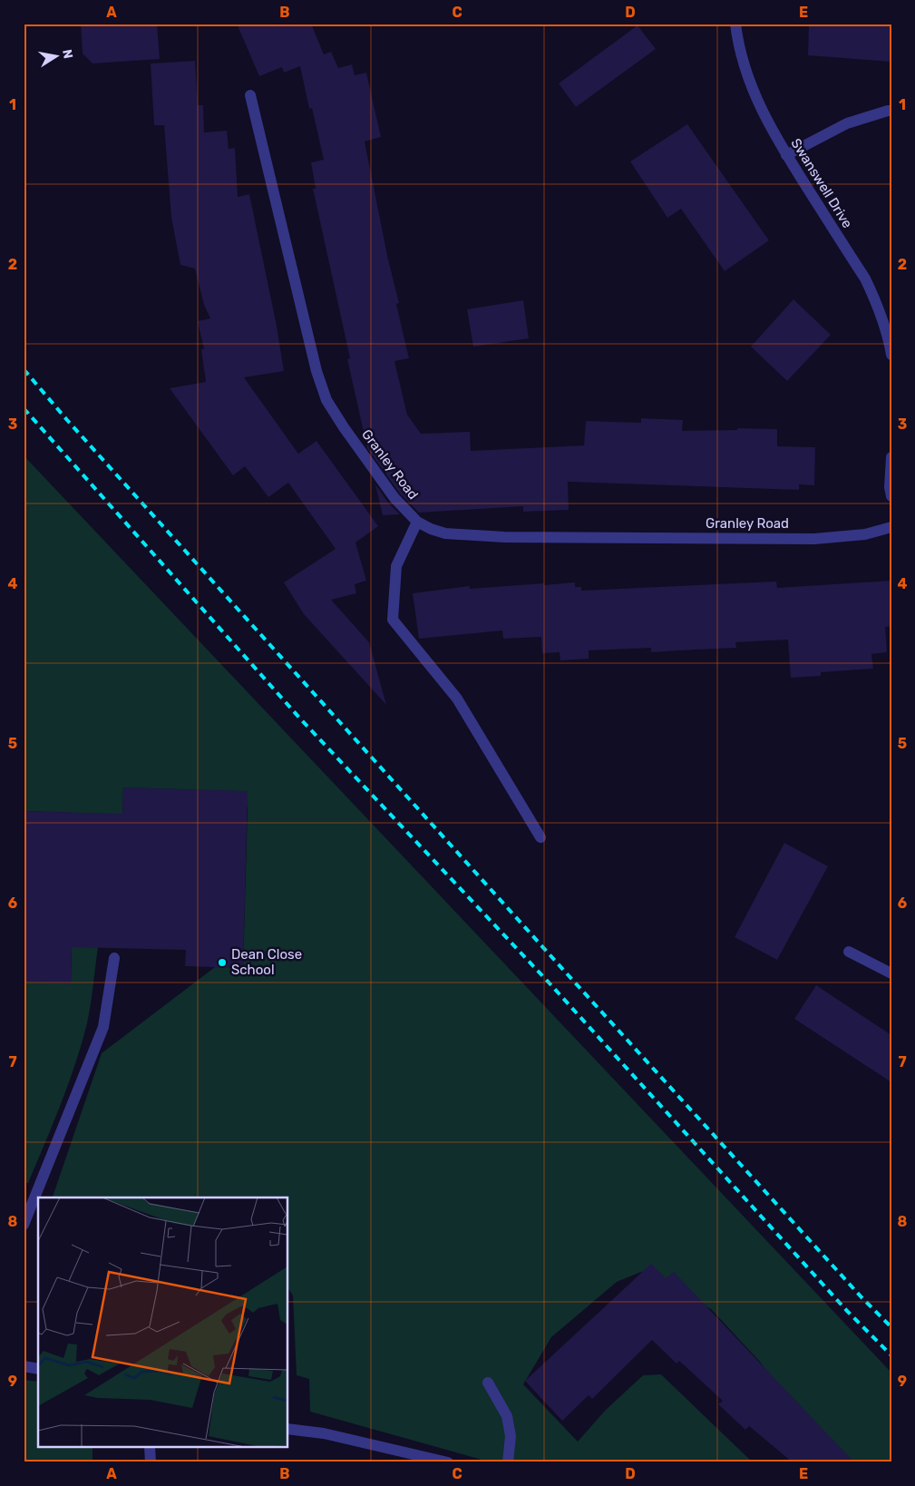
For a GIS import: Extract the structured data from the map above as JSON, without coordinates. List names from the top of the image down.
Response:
{
  "streets": {
    "street": ["Swanswell Drive", "Granley Road"]
  },
  "places": ["Dean Close School"],
  "north": "right",
  "grid": {
    "columns": [
      "A",
      "B",
      "C",
      "D",
      "E"
    ],
    "rows": [
      "1",
      "2",
      "3",
      "4",
      "5",
      "6",
      "7",
      "8",
      "9"
    ]
  }
}
